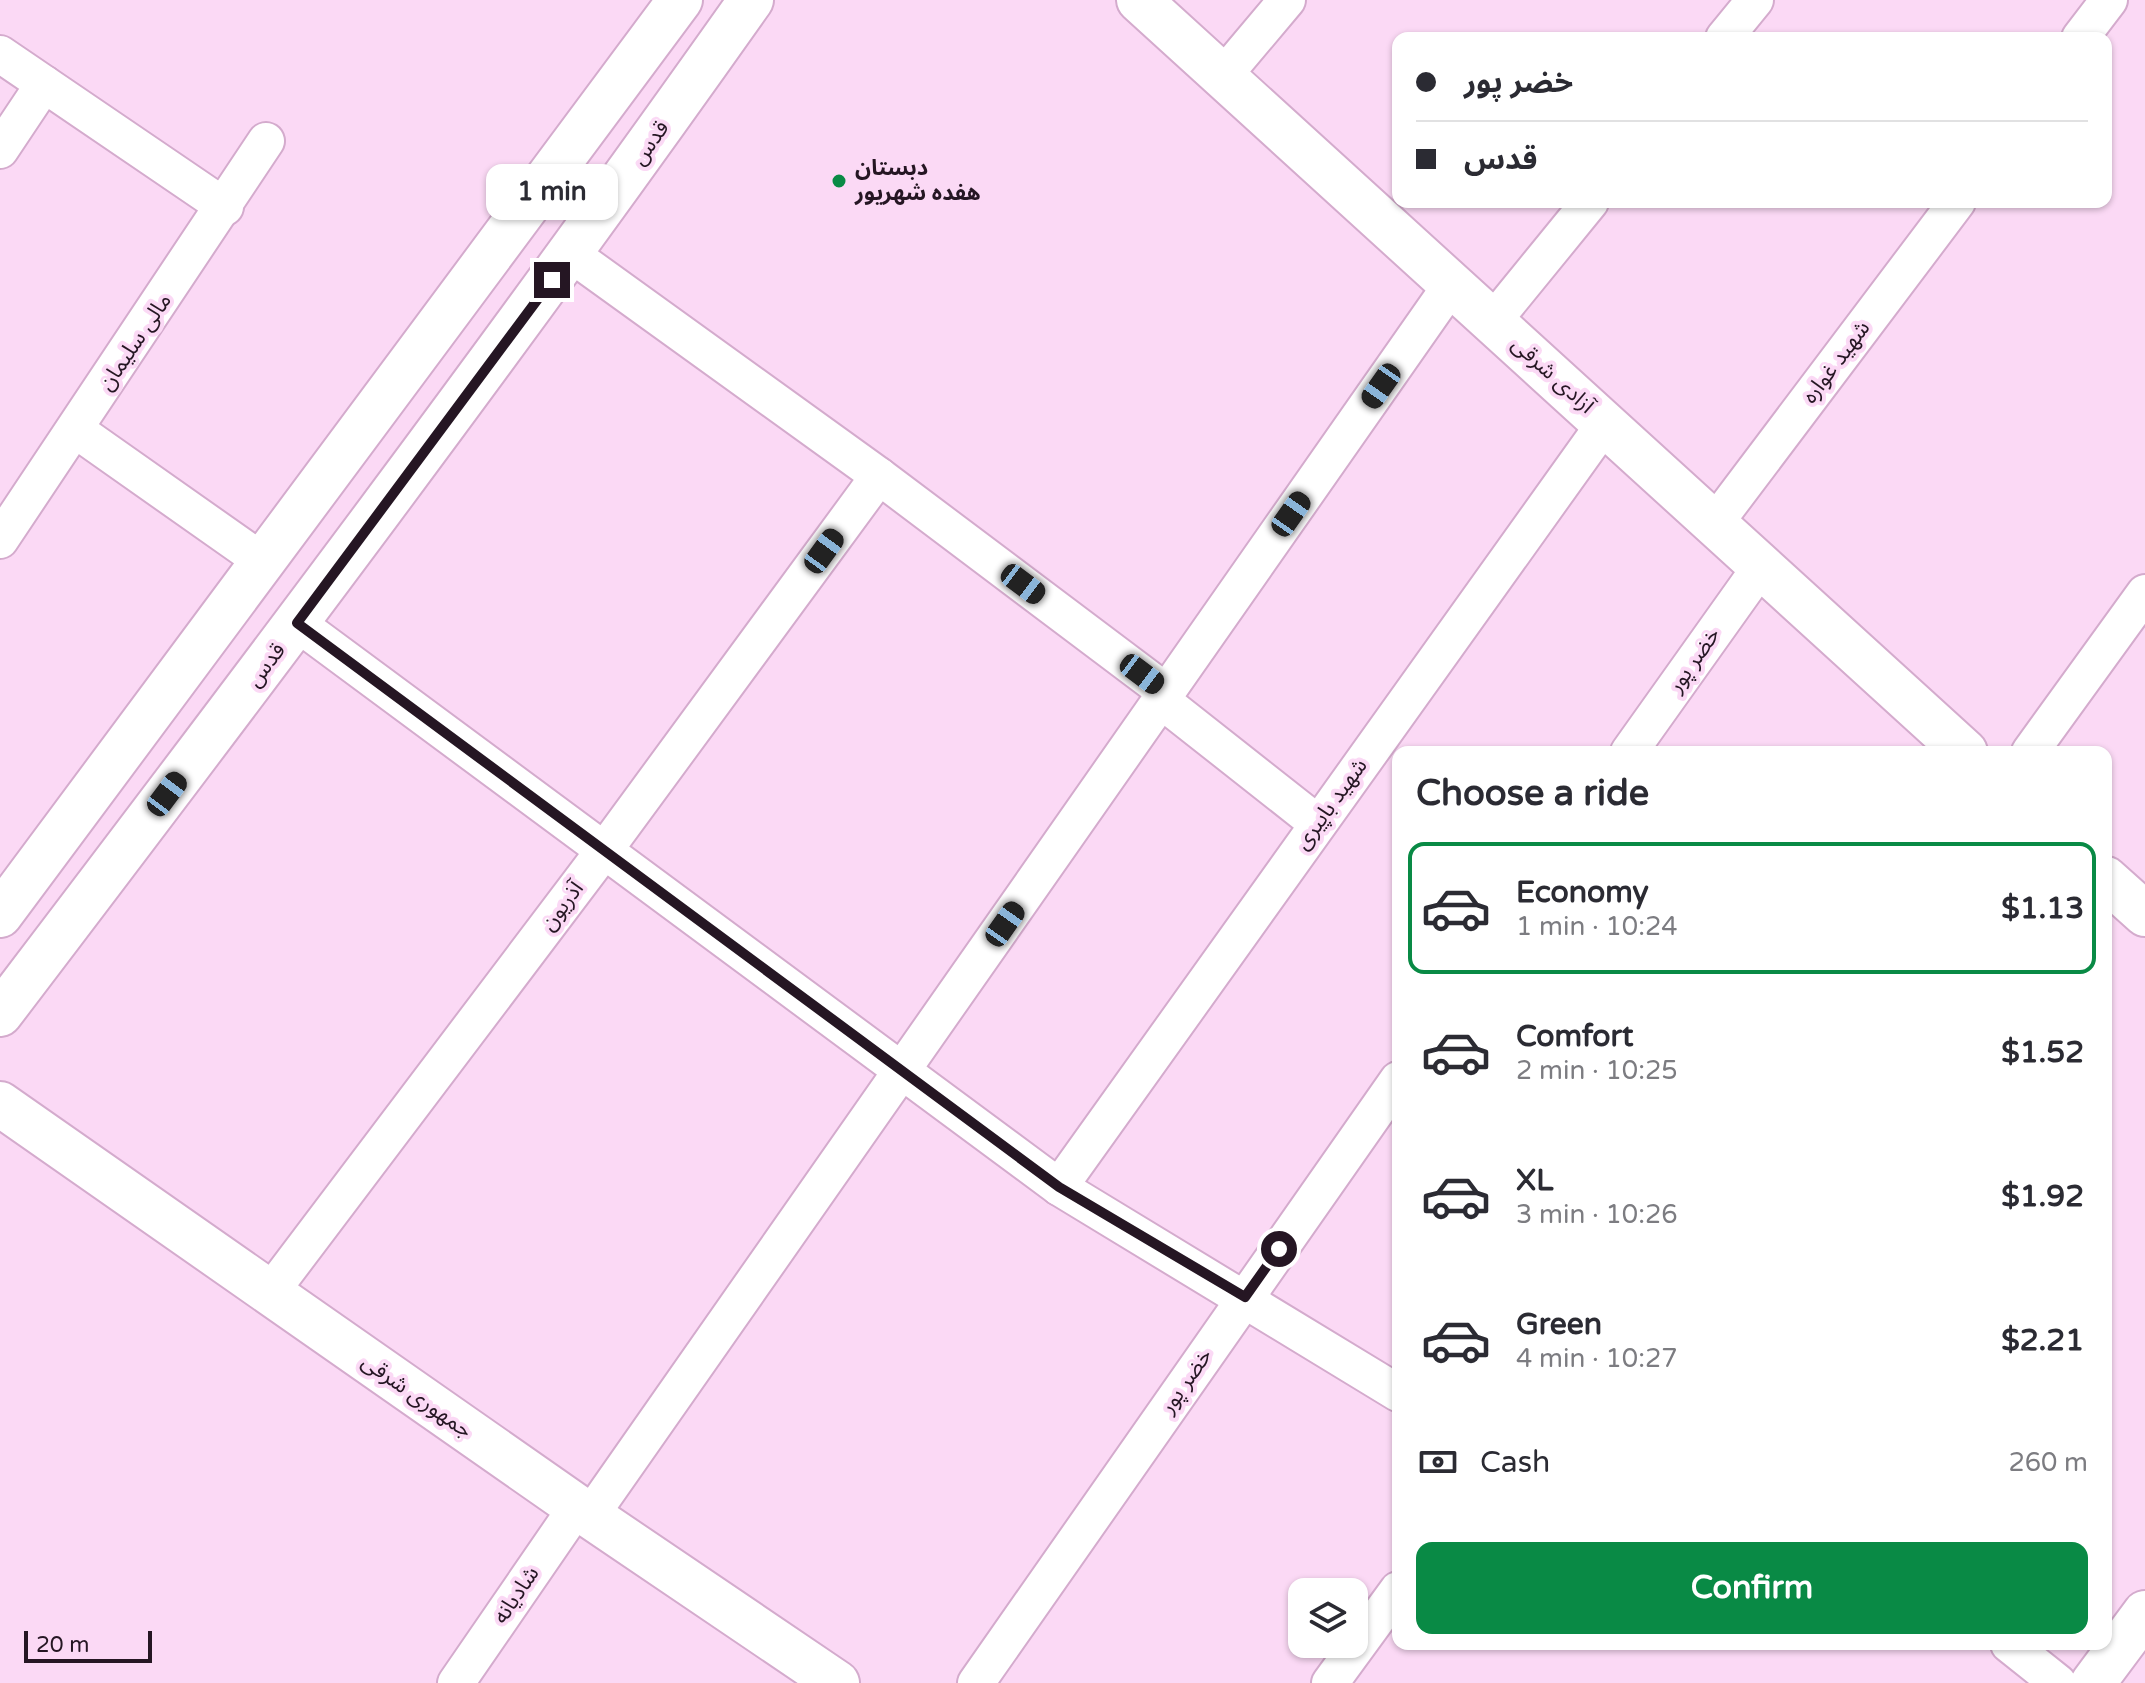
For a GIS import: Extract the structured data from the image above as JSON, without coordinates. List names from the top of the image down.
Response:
{
  "streets": {
    "main road": ["قدس", "آزادی شرقی", "جمهوری شرقی"],
    "street": [
      "مالی سلیمان",
      "شهید غواره",
      "خضر پور",
      "شهید باپیری",
      "آذریون",
      "شادیانه"
    ]
  },
  "crossings": [
    ["شهید غواره", "آزادی شرقی"],
    ["آزادی شرقی", "خضر پور"],
    ["آزادی شرقی", "شهید باپیری"],
    ["آزادی شرقی", "شادیانه"],
    ["آذریون", "جمهوری شرقی"],
    ["جمهوری شرقی", "شادیانه"]
  ],
  "places": ["دبستان هفده شهریور"],
  "scale_bar": "20 m",
  "page": {
    "banner": ["خضر پور", "قدس"],
    "bubble": "1 min",
    "heading": "Choose a ride",
    "list": [
      {
        "name": "Economy",
        "note": "1 min · 10:24",
        "value": "$1.13"
      },
      {
        "name": "Comfort",
        "note": "2 min · 10:25",
        "value": "$1.52"
      },
      {
        "name": "XL",
        "note": "3 min · 10:26",
        "value": "$1.92"
      },
      {
        "name": "Green",
        "note": "4 min · 10:27",
        "value": "$2.21"
      }
    ],
    "pay": ["Cash", "260 m"],
    "buttons": "Confirm",
    "scale": "20 m"
  }
}
